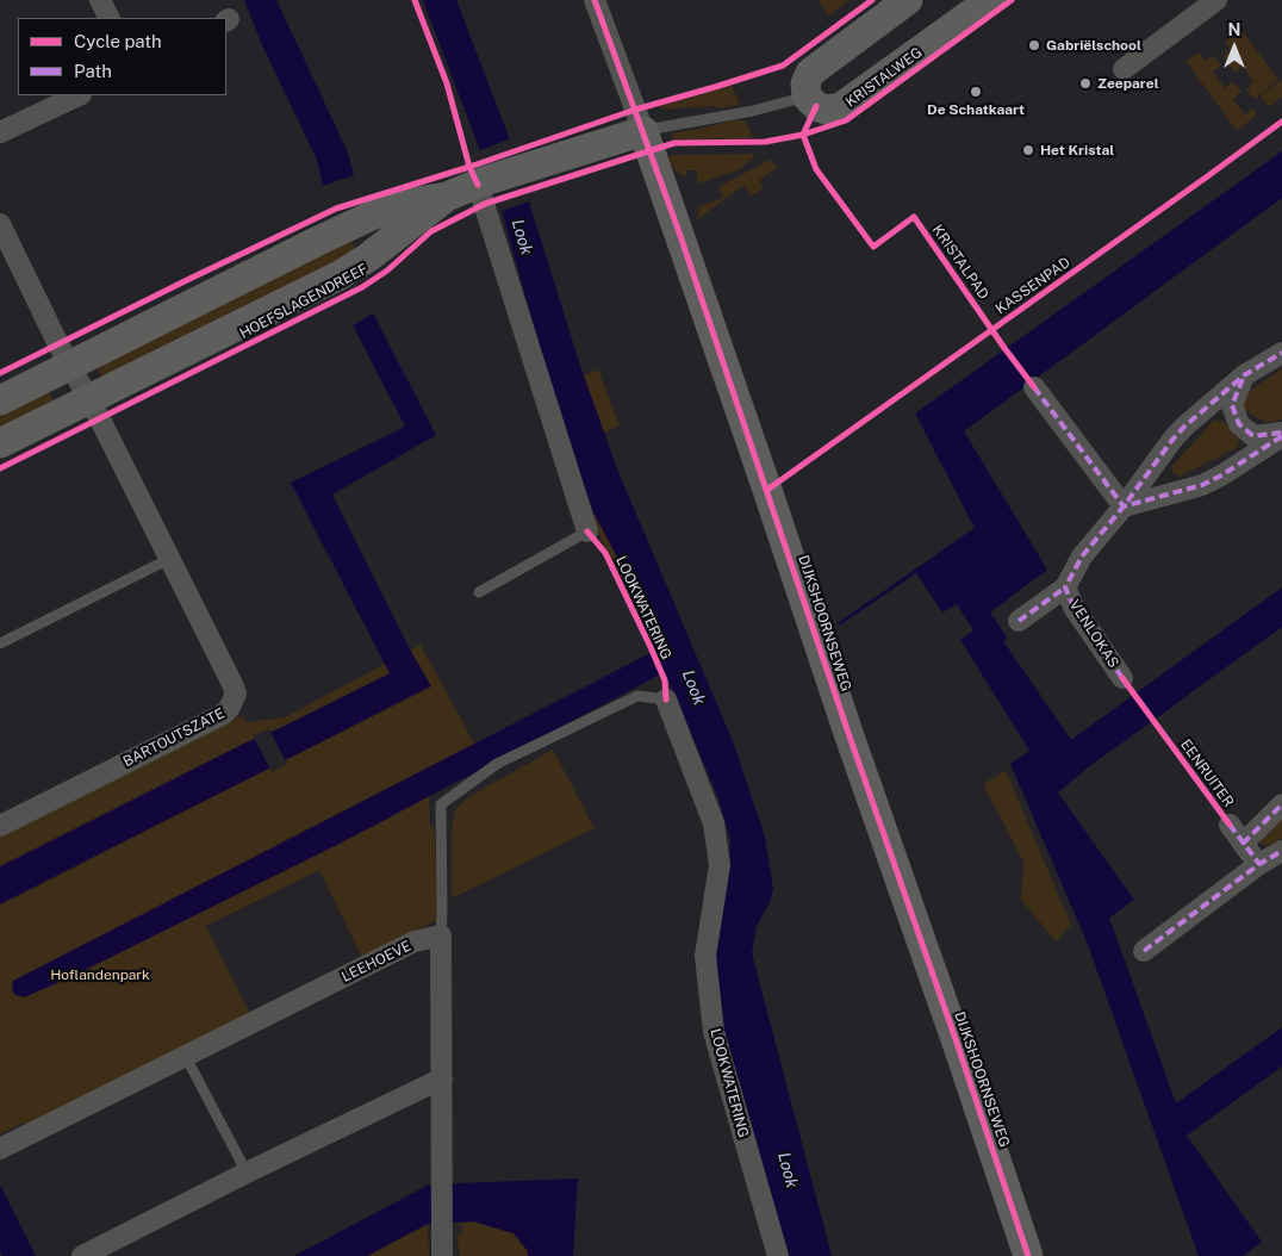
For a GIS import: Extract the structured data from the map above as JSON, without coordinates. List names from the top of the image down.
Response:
{
  "streets": {
    "street": [
      "KRISTALWEG",
      "HOEFSLAGENDREEF",
      "LOOKWATERING",
      "DIJKSHOORNSEWEG",
      "VENLOKAS",
      "BARTOUTSZATE",
      "EENRUITER",
      "LEEHOEVE"
    ],
    "cycle path": ["KRISTALPAD", "KASSENPAD"]
  },
  "crossings": [
    ["HOEFSLAGENDREEF", "DIJKSHOORNSEWEG"],
    ["HOEFSLAGENDREEF", "BARTOUTSZATE"]
  ],
  "water": ["Look"],
  "parks": ["Hoflandenpark"],
  "places": [
    "Gabriëlschool",
    "Zeeparel",
    "De Schatkaart",
    "Het Kristal"
  ],
  "legend": ["Cycle path", "Path"],
  "north": "top"
}
